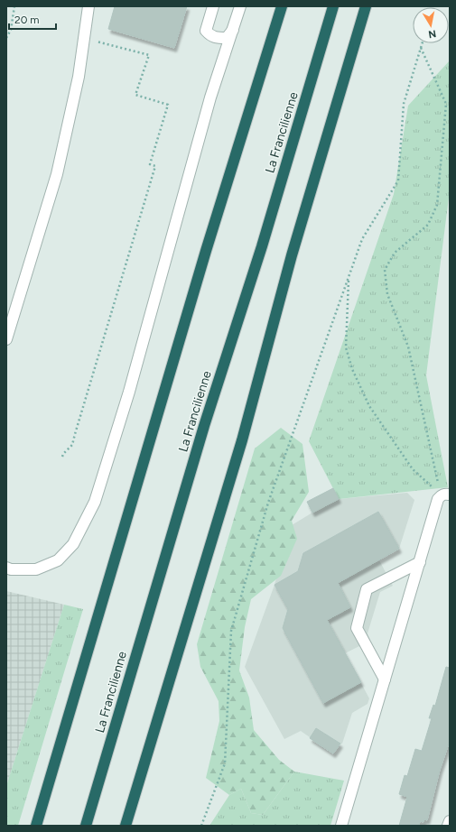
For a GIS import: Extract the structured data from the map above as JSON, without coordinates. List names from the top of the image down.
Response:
{
  "streets": {
    "highway": ["La Francilienne"]
  },
  "scale_bar": "20 m",
  "north": "bottom"
}
